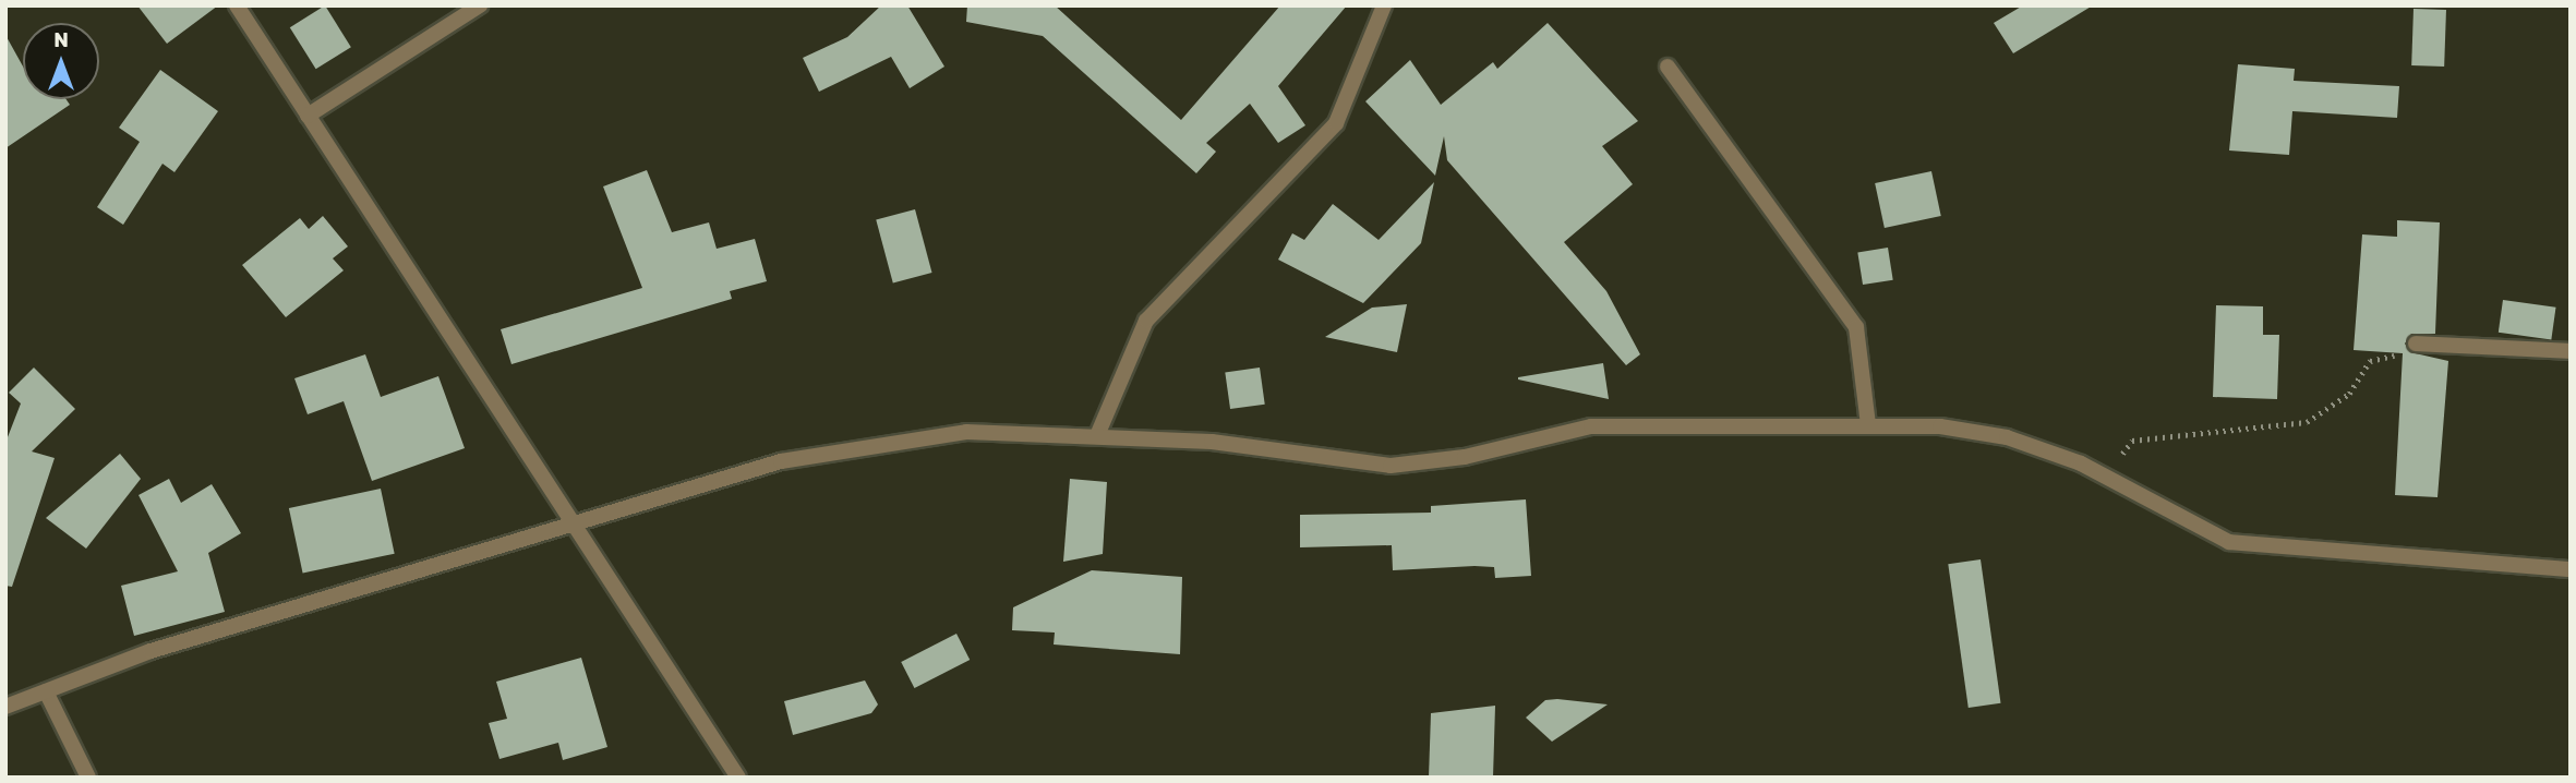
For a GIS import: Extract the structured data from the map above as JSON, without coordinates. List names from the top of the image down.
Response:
{
  "north": "top"
}
